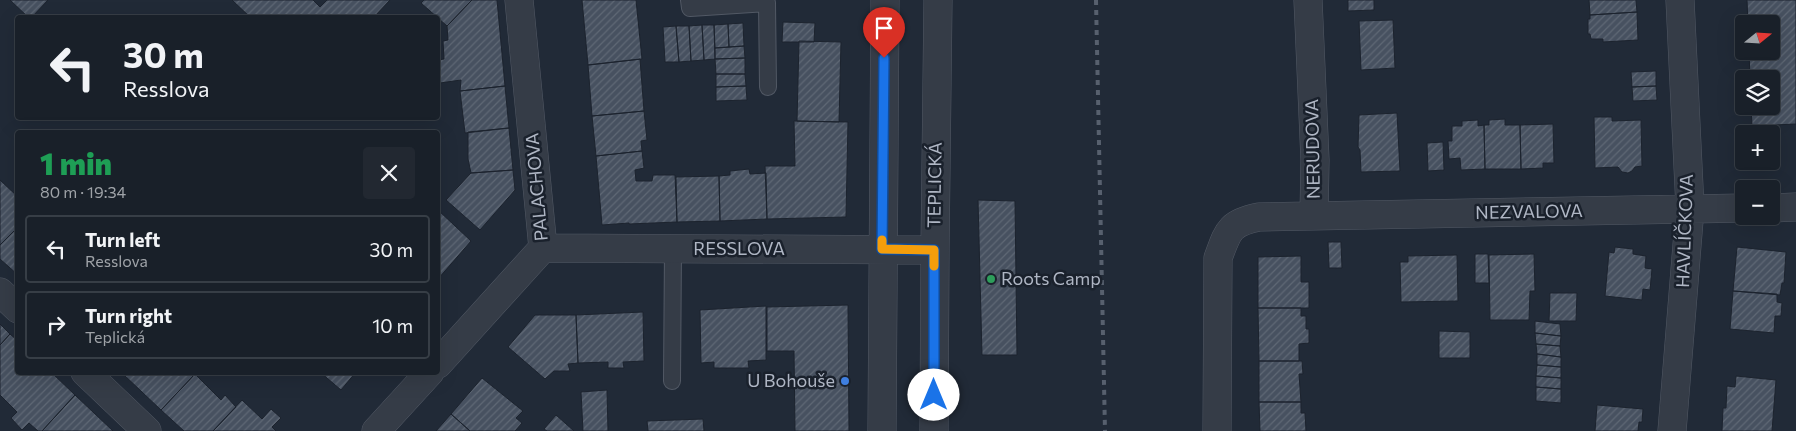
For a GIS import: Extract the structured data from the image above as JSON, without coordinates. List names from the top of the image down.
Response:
{
  "streets": {
    "street": [
      "NERUDOVA",
      "TEPLICKÁ",
      "PALACHOVA",
      "NEZVALOVA",
      "HAVLÍČKOVA",
      "RESSLOVA"
    ]
  },
  "crossings": [
    ["NERUDOVA", "NEZVALOVA"],
    ["TEPLICKÁ", "RESSLOVA"],
    ["PALACHOVA", "RESSLOVA"],
    ["NEZVALOVA", "HAVLÍČKOVA"]
  ],
  "places": ["Roots Camp", "U Bohouše"],
  "north": "right",
  "page": {
    "map_buttons": ["+", "−"],
    "turn": ["30 m", "Resslova"],
    "heading": ["1 min", "80 m · 19:34"],
    "list": [
      {
        "name": "Turn left",
        "note": "Resslova",
        "value": "30 m"
      },
      {
        "name": "Turn right",
        "note": "Teplická",
        "value": "10 m"
      }
    ]
  }
}
